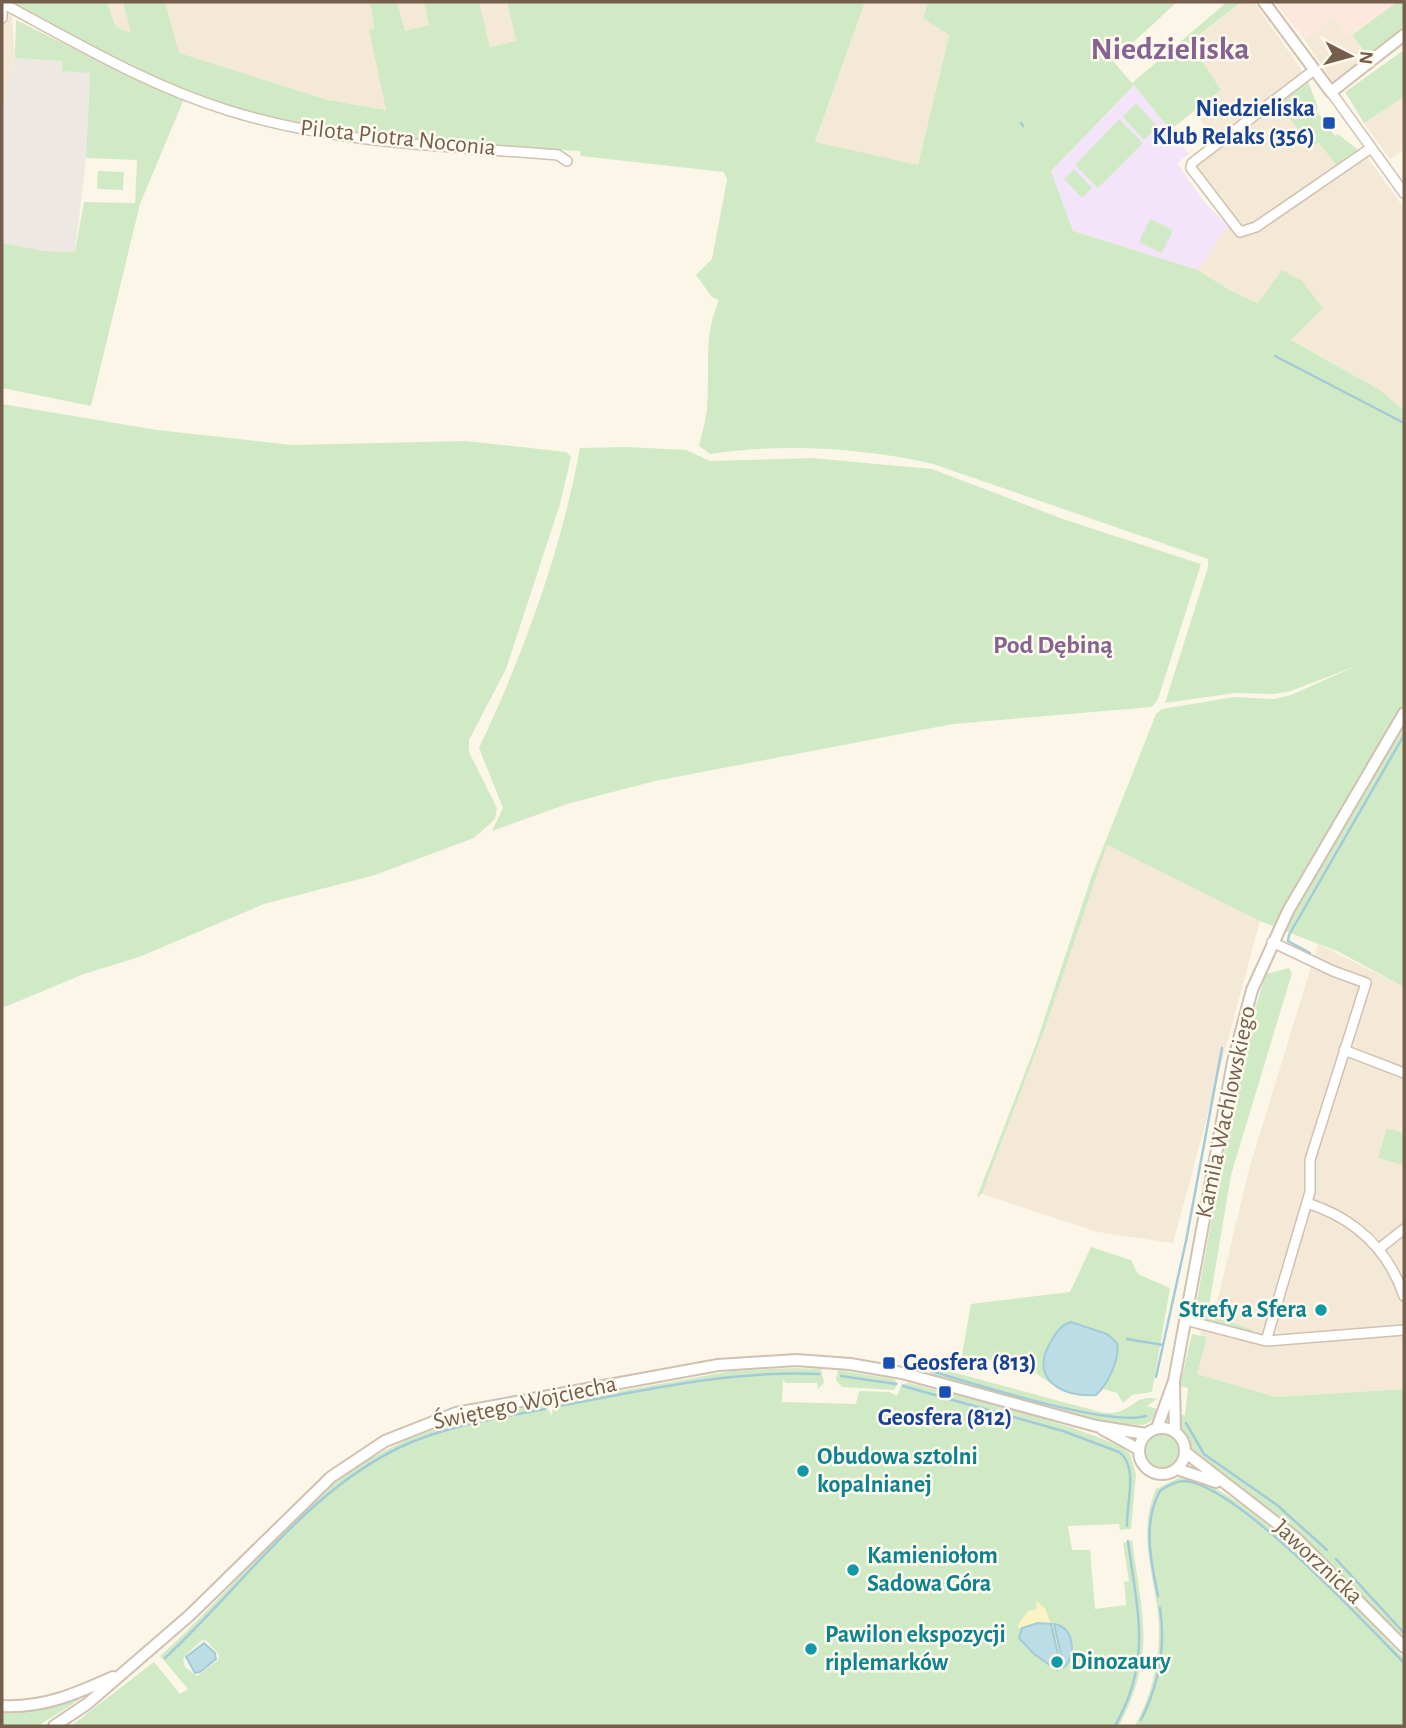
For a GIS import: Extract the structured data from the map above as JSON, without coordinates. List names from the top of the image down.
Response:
{
  "streets": {
    "street": [
      "Pilota Piotra Noconia",
      "Kamila Wachlowskiego",
      "Świętego Wojciecha",
      "Jaworznicka"
    ]
  },
  "crossings": [
    ["Kamila Wachlowskiego", "Świętego Wojciecha"],
    ["Kamila Wachlowskiego", "Jaworznicka"],
    ["Świętego Wojciecha", "Jaworznicka"]
  ],
  "districts": ["Niedzieliska", "Pod Dębiną"],
  "places": {
    "transit": ["Niedzieliska Klub Relaks (356)", "Geosfera (813)", "Geosfera (812)"],
    "other": [
      "Strefy a Sfera",
      "Obudowa sztolni kopalnianej",
      "Kamieniołom Sadowa Góra",
      "Pawilon ekspozycji riplemarków",
      "Dinozaury"
    ]
  },
  "north": "right"
}
